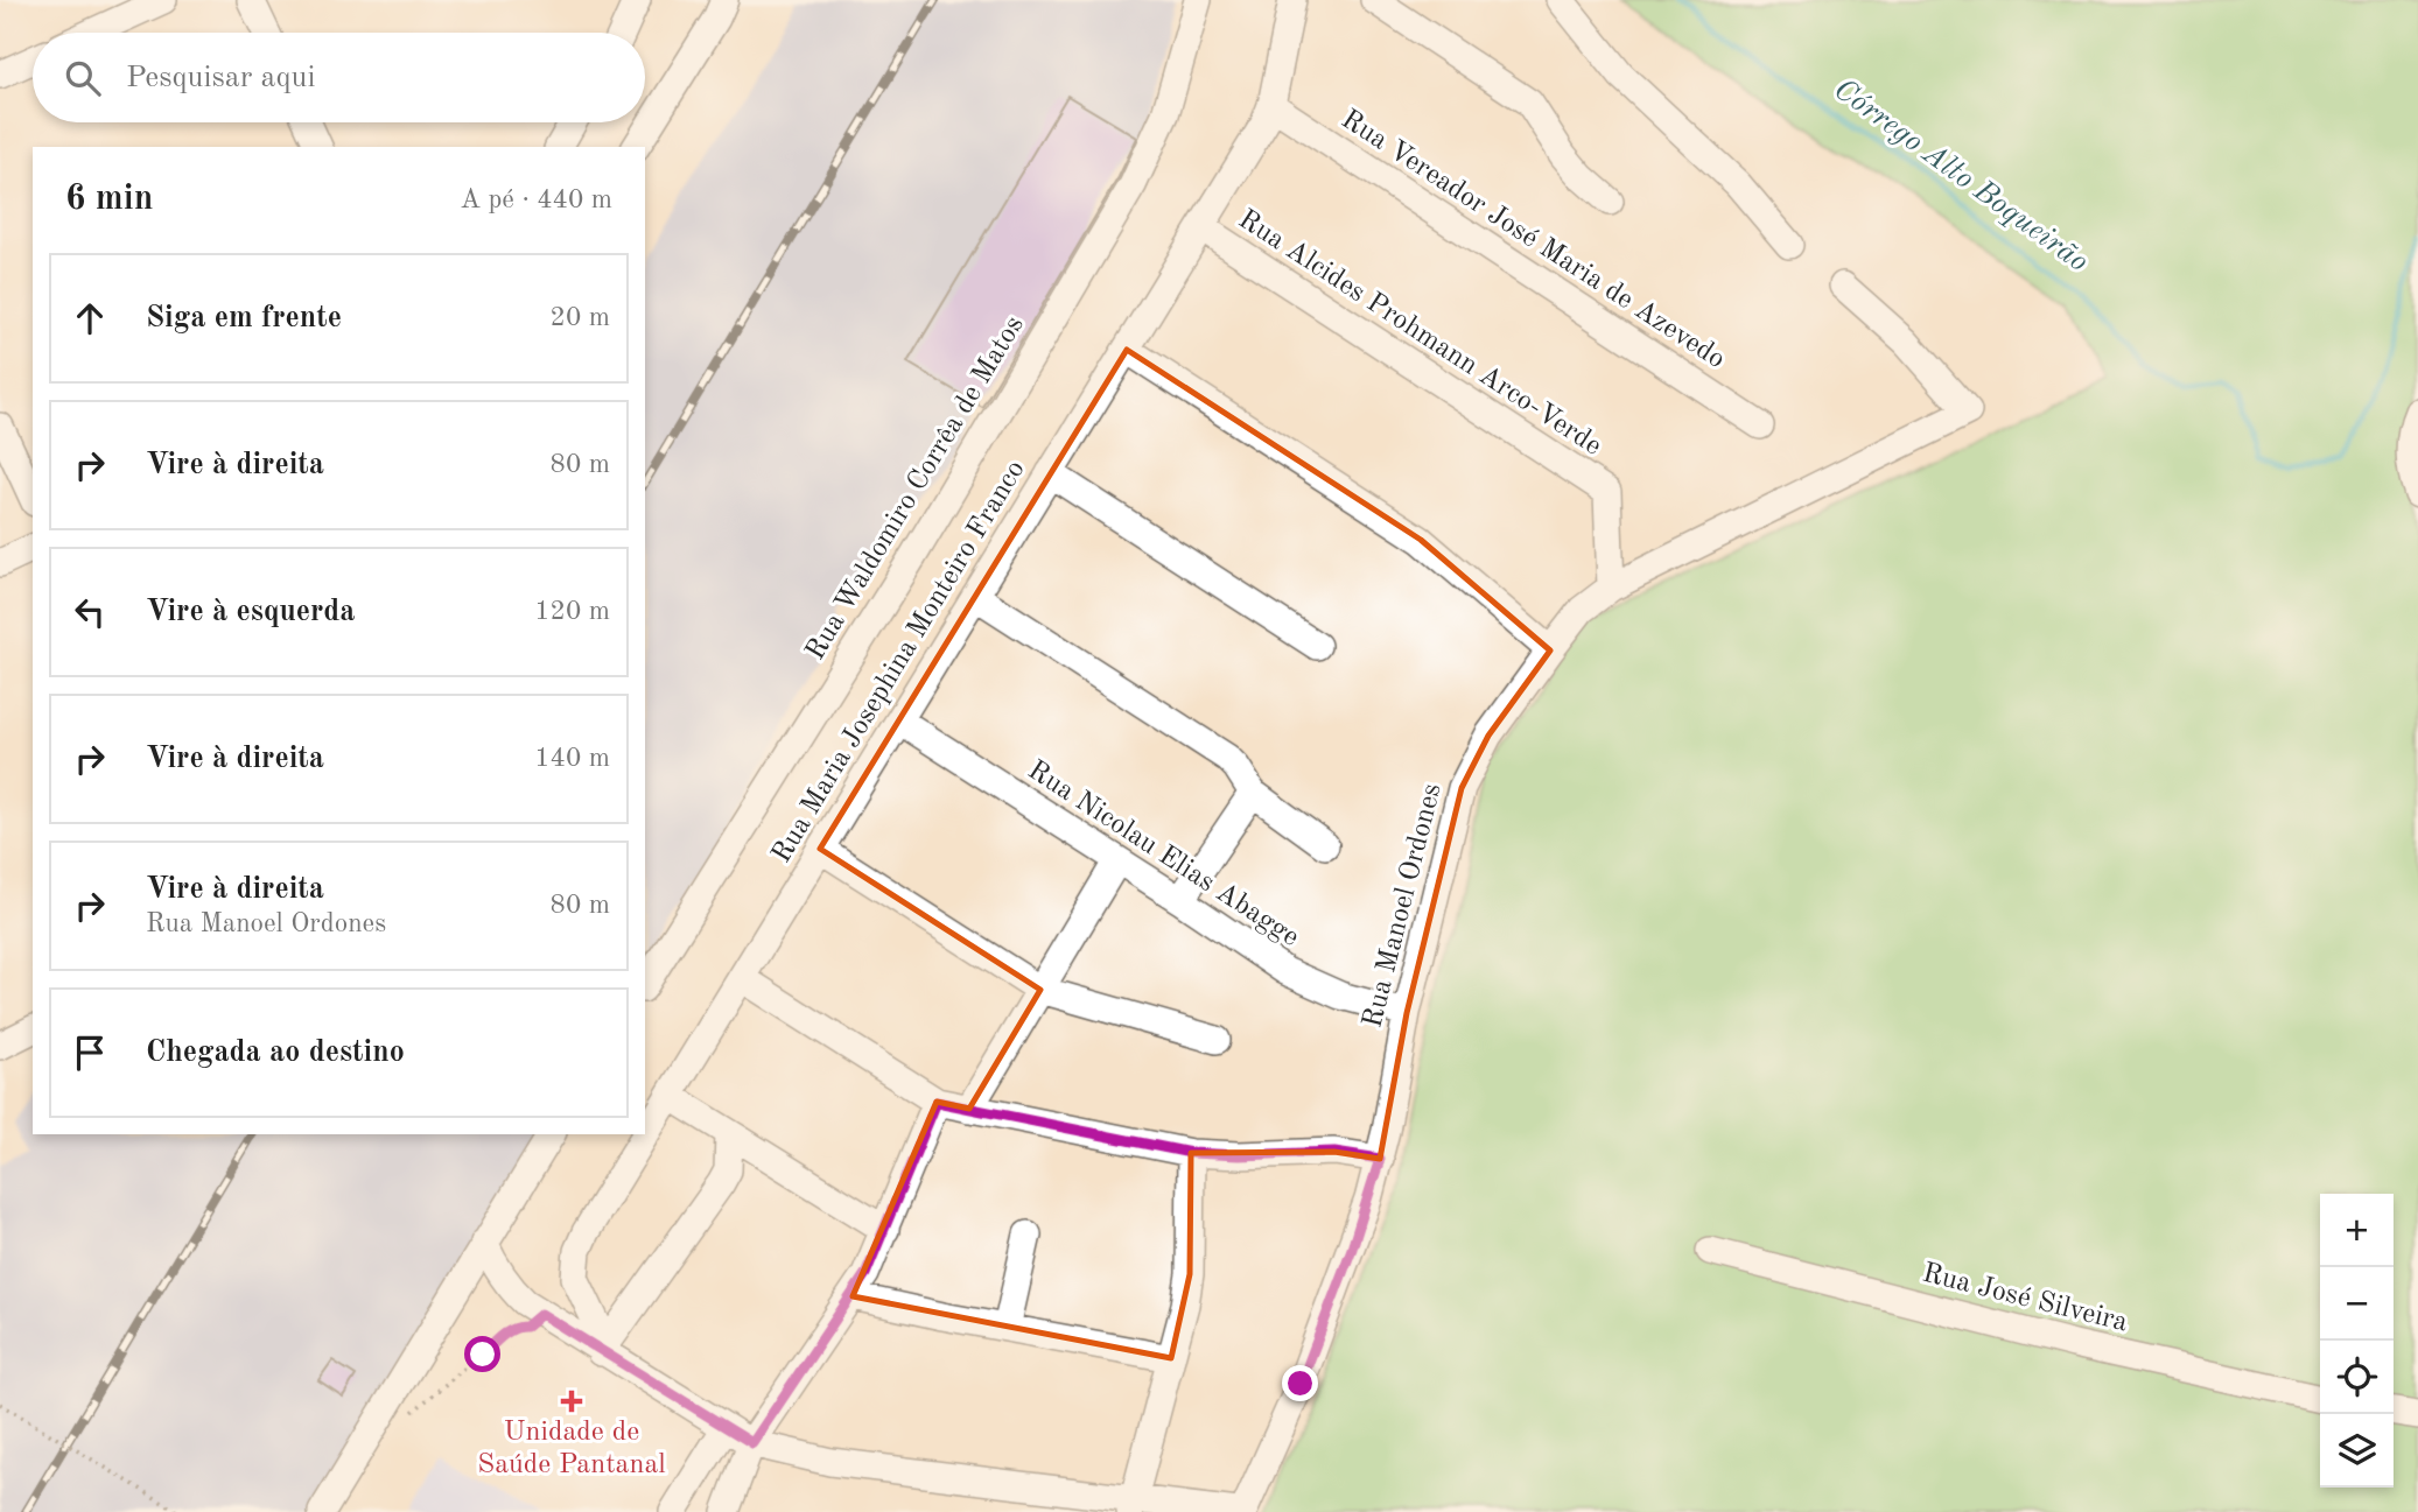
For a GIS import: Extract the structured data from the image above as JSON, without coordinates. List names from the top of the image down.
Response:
{
  "streets": {
    "street": [
      "Rua Vereador José Maria de Azevedo",
      "Rua Alcides Prohmann Arco-Verde",
      "Rua Waldomiro Corrêa de Matos",
      "Rua Maria Josephina Monteiro Franco",
      "Rua Nicolau Elias Abagge",
      "Rua Manoel Ordones",
      "Rua José Silveira"
    ]
  },
  "crossings": [
    ["Rua Vereador José Maria de Azevedo", "Rua Maria Josephina Monteiro Franco"],
    ["Rua Alcides Prohmann Arco-Verde", "Rua Maria Josephina Monteiro Franco"],
    ["Rua Alcides Prohmann Arco-Verde", "Rua Manoel Ordones"],
    ["Rua Maria Josephina Monteiro Franco", "Rua Nicolau Elias Abagge"],
    ["Rua Nicolau Elias Abagge", "Rua Manoel Ordones"]
  ],
  "water": ["Córrego Alto Boqueirão"],
  "places": {
    "health": ["Unidade de Saúde Pantanal"]
  },
  "page": {
    "search": "Pesquisar aqui",
    "heading": ["6 min", "A pé · 440 m"],
    "list": [
      ["Siga em frente", "20 m"],
      ["Vire à direita", "80 m"],
      ["Vire à esquerda", "120 m"],
      ["Vire à direita", "140 m"],
      ["Vire à direita", "Rua Manoel Ordones", "80 m"],
      "Chegada ao destino"
    ],
    "map_buttons": ["+", "−"]
  }
}
